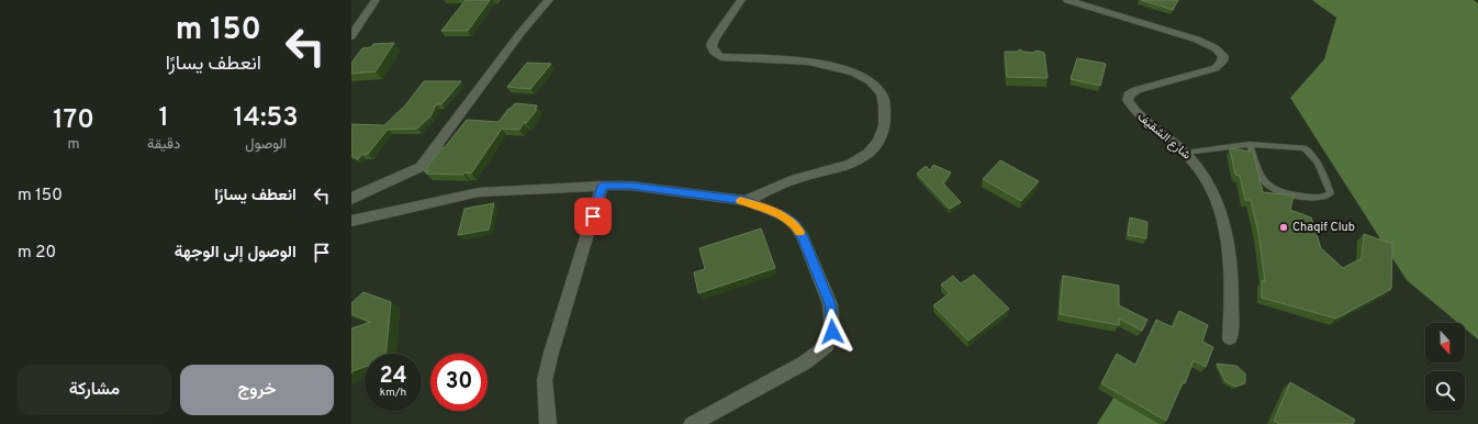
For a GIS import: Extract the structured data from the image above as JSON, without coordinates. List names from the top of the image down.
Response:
{
  "streets": {
    "street": ["شارع الشقيف"]
  },
  "places": ["Chaqif Club"],
  "north": "bottom",
  "page": {
    "turn": ["150 m", "انعطف يسارًا"],
    "eta": [
      "14:53",
      "الوصول",
      "1",
      "دقيقة",
      "170",
      "m"
    ],
    "list": [
      {
        "name": "انعطف يسارًا",
        "value": "150 m"
      },
      {
        "name": "الوصول إلى الوجهة",
        "value": "20 m"
      }
    ],
    "speed": "24 km/h",
    "limit": "30",
    "buttons": ["خروج", "مشاركة"]
  }
}
